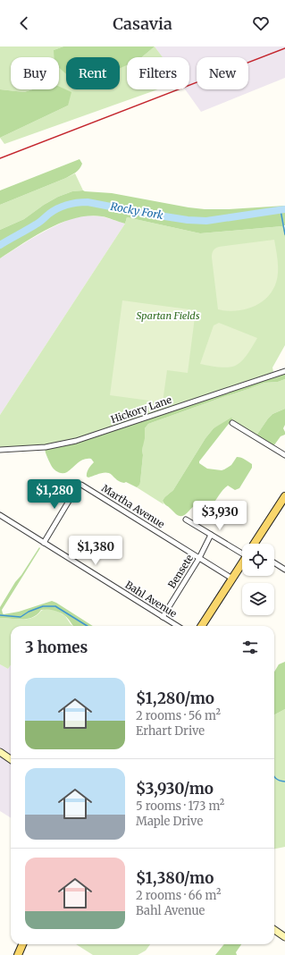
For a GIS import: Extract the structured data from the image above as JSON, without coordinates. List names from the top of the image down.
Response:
{
  "streets": {
    "street": [
      "Hickory Lane",
      "Martha Avenue",
      "Bensete",
      "Bahl Avenue"
    ]
  },
  "crossings": [
    ["Martha Avenue", "Bensete"],
    ["Martha Avenue", "Bahl Avenue"],
    ["Bensete", "Bahl Avenue"]
  ],
  "water": ["Rocky Fork"],
  "parks": ["Spartan Fields"],
  "page": {
    "header": "Casavia",
    "chip": [
      "Buy",
      "Rent",
      "Filters",
      "New"
    ],
    "price": ["$1,280", "$3,930", "$1,380"],
    "heading": "3 homes",
    "list": [
      {
        "name": "$1,280/mo",
        "note": "2 rooms · 56 m² · Erhart Drive"
      },
      {
        "name": "$3,930/mo",
        "note": "5 rooms · 173 m² · Maple Drive"
      },
      {
        "name": "$1,380/mo",
        "note": "2 rooms · 66 m² · Bahl Avenue"
      }
    ]
  }
}
